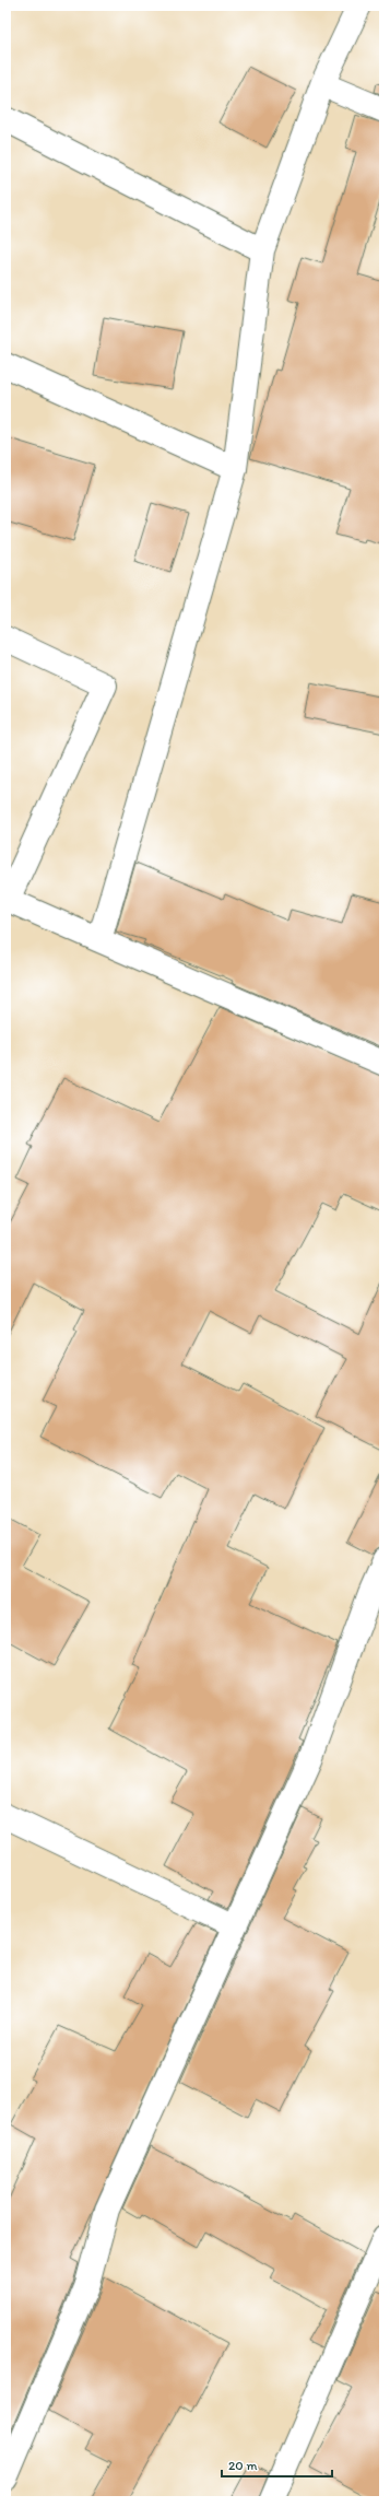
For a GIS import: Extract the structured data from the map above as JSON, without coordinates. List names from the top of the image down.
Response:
{
  "scale_bar": "20 m"
}
